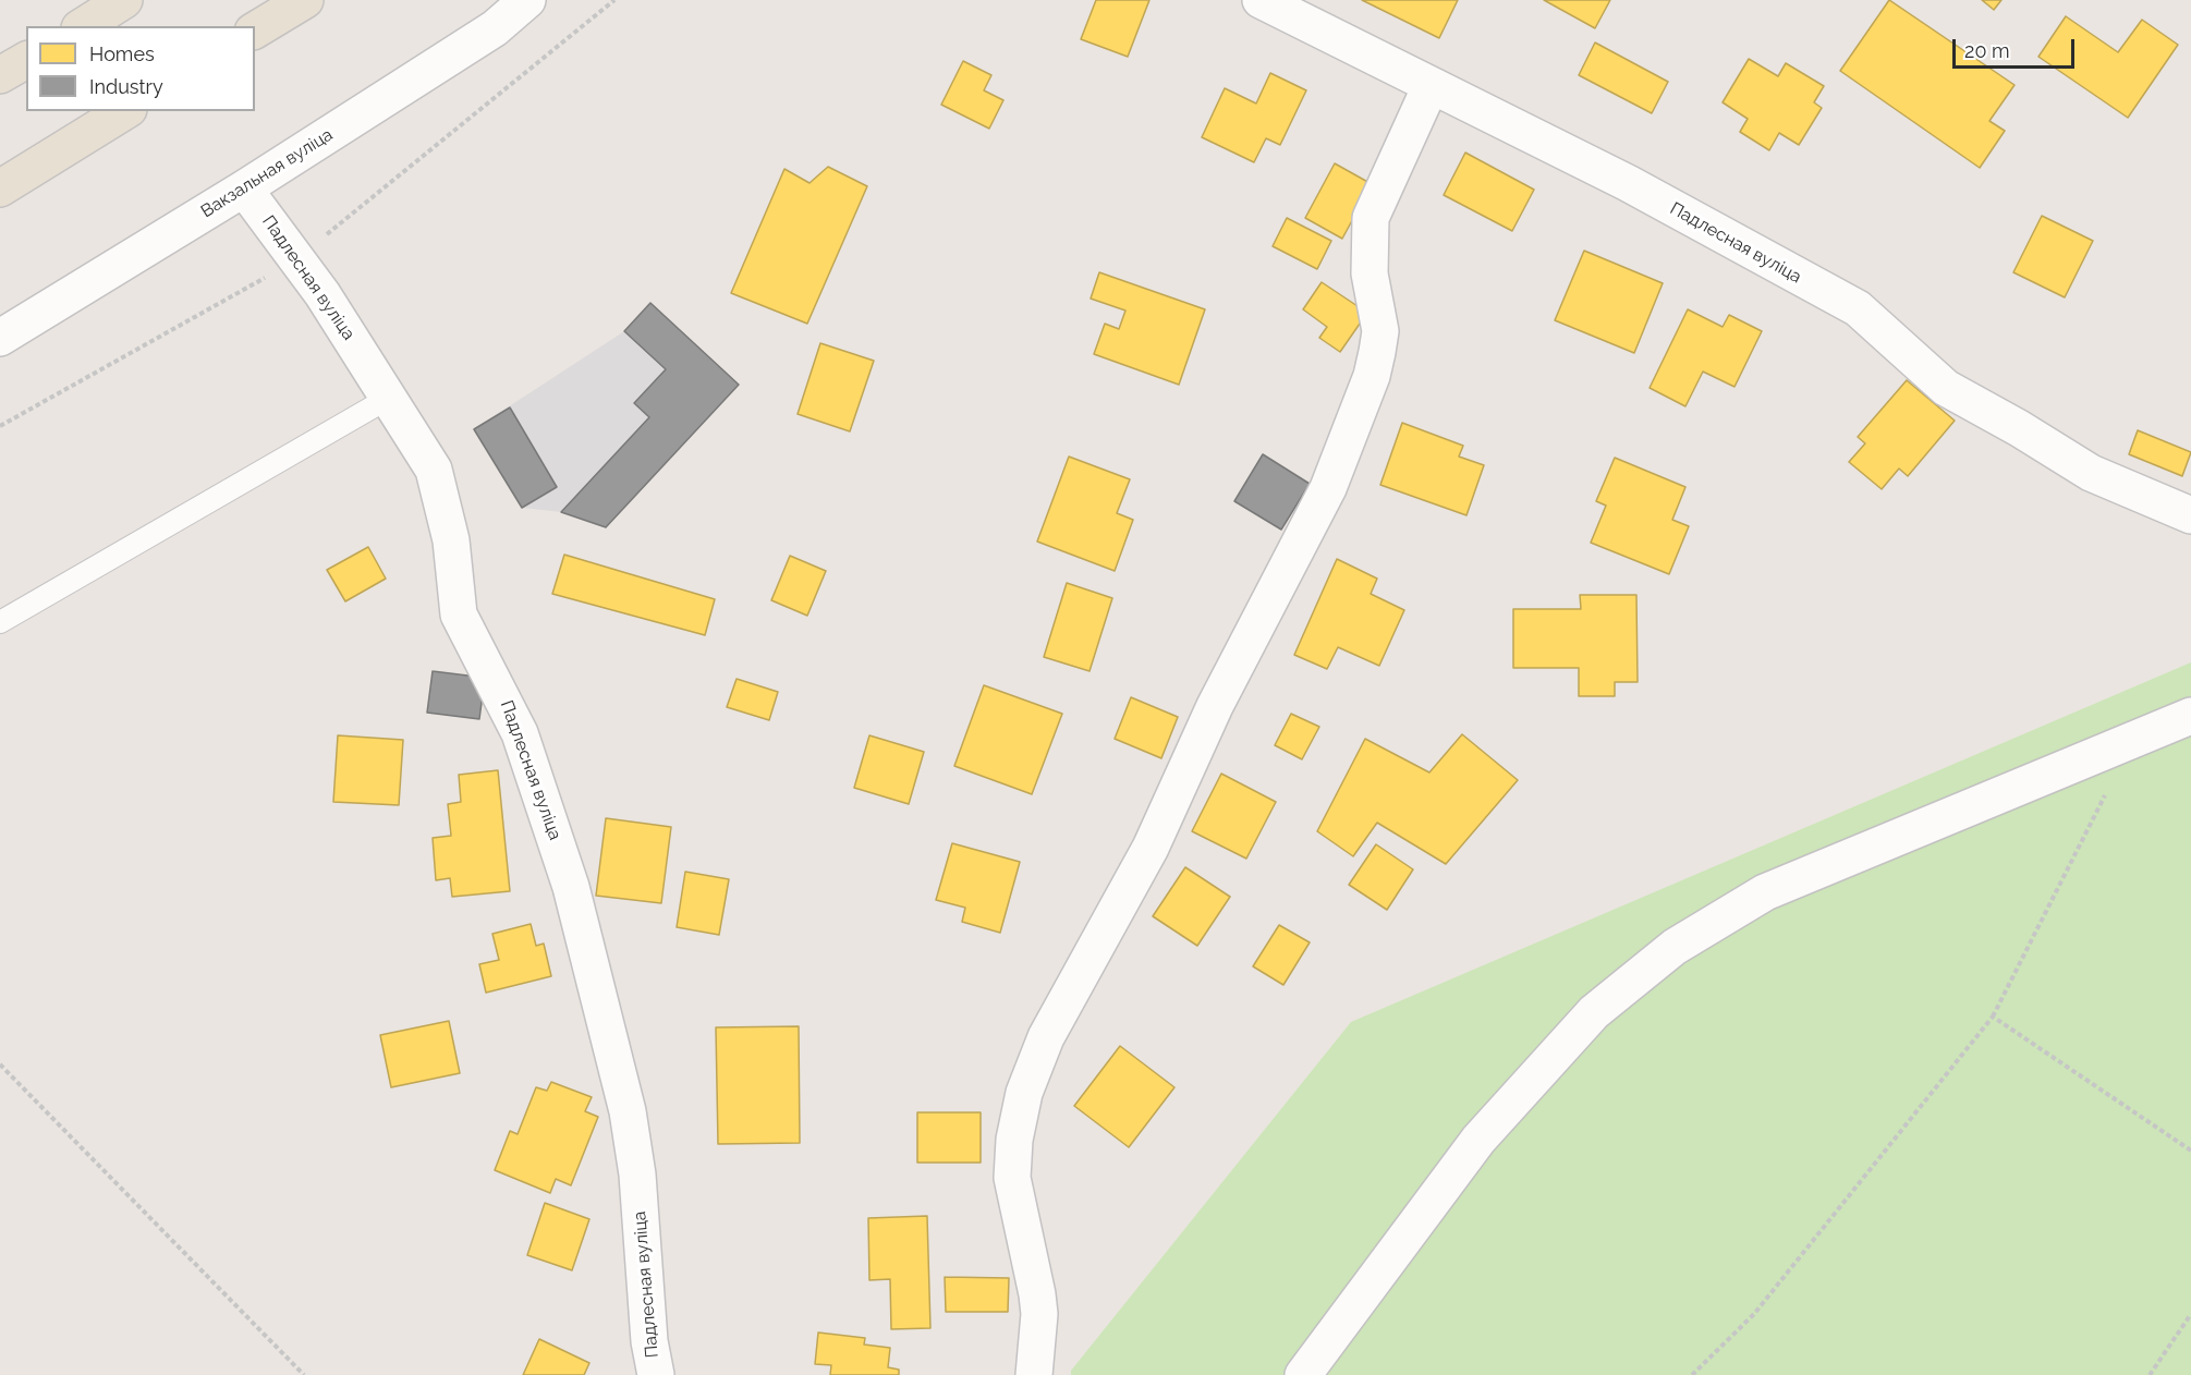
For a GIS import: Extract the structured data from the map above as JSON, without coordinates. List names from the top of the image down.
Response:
{
  "streets": {
    "street": ["Вакзальная вуліца", "Падлесная вуліца"]
  },
  "crossings": [
    ["Вакзальная вуліца", "Падлесная вуліца"]
  ],
  "legend": ["Homes", "Industry"],
  "scale_bar": "20 m"
}
